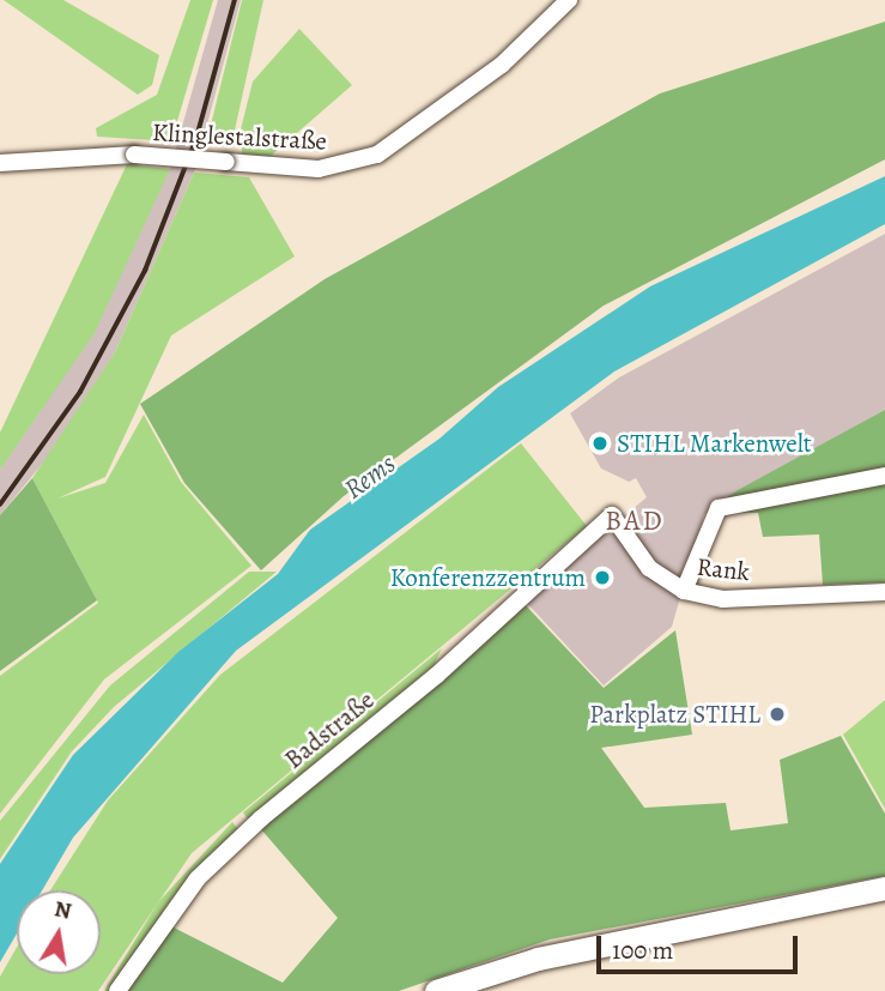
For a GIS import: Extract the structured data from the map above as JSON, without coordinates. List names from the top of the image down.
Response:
{
  "streets": {
    "street": ["Klinglestalstraße", "Rank", "Badstraße"]
  },
  "crossings": [
    ["Rank", "Badstraße"]
  ],
  "districts": ["BAD"],
  "water": ["Rems"],
  "places": ["STIHL Markenwelt", "Konferenzzentrum", "Parkplatz STIHL"],
  "scale_bar": "100 m",
  "north": "top"
}
